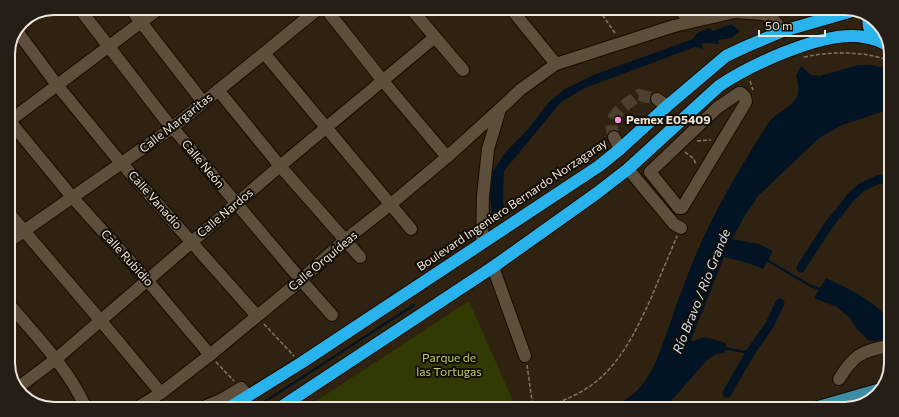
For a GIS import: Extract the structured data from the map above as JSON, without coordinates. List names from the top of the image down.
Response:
{
  "streets": {
    "highway": ["Boulevard Ingeniero Bernardo Norzagaray"],
    "street": [
      "Calle Margaritas",
      "Calle Neón",
      "Calle Vanadio",
      "Calle Nardos",
      "Calle Rubidio",
      "Calle Orquídeas"
    ]
  },
  "crossings": [
    ["Calle Margaritas", "Calle Neón"],
    ["Calle Margaritas", "Calle Vanadio"],
    ["Calle Margaritas", "Calle Rubidio"],
    ["Calle Neón", "Calle Nardos"],
    ["Calle Neón", "Calle Orquídeas"],
    ["Calle Vanadio", "Calle Nardos"],
    ["Calle Vanadio", "Calle Orquídeas"],
    ["Boulevard Ingeniero Bernardo Norzagaray", "Calle Orquídeas"],
    ["Calle Nardos", "Calle Rubidio"],
    ["Calle Rubidio", "Calle Orquídeas"]
  ],
  "water": ["Río Bravo / Rio Grande"],
  "parks": ["Parque de las Tortugas"],
  "places": ["Pemex E05409"],
  "scale_bar": "50 m"
}
